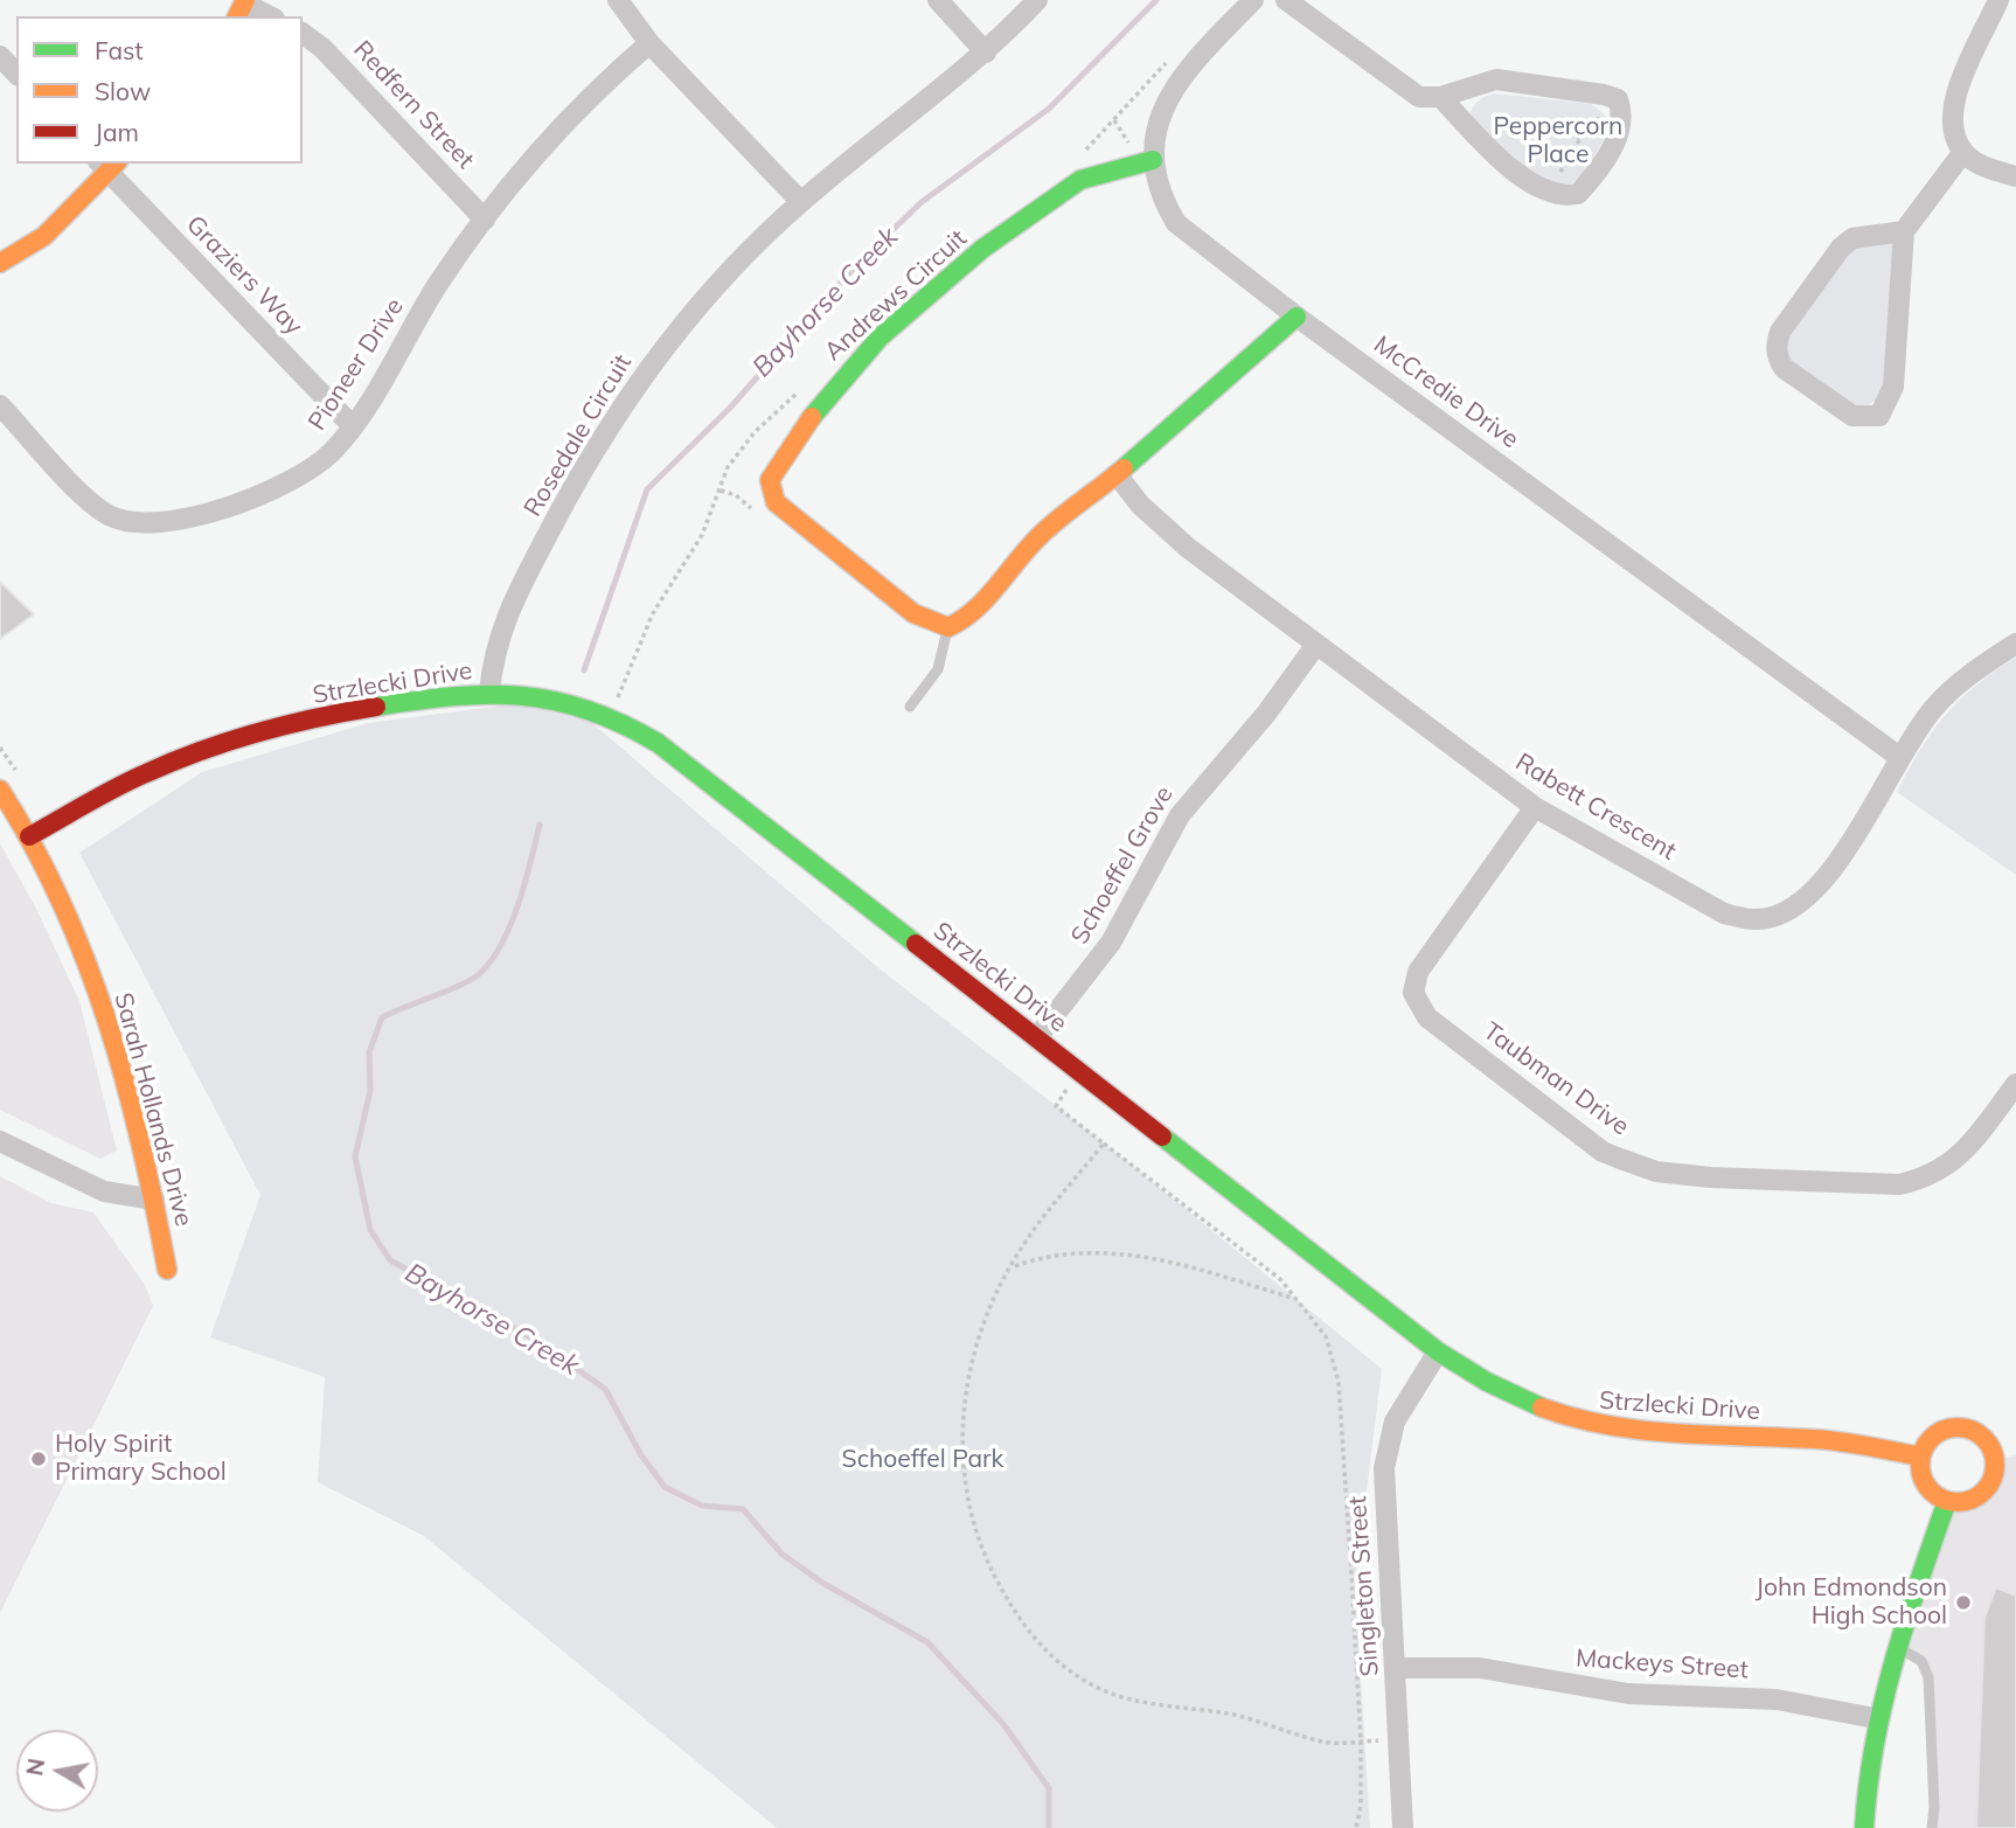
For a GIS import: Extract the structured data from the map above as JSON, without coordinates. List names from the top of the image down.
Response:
{
  "streets": {
    "street": [
      "Redfern Street",
      "Graziers Way",
      "Andrews Circuit",
      "Pioneer Drive",
      "McCredie Drive",
      "Rosedale Circuit",
      "Strzlecki Drive",
      "Rabett Crescent",
      "Schoeffel Grove",
      "Taubman Drive",
      "Sarah Hollands Drive",
      "Singleton Street",
      "Mackeys Street"
    ]
  },
  "crossings": [
    ["Redfern Street", "Pioneer Drive"],
    ["Graziers Way", "Pioneer Drive"],
    ["Andrews Circuit", "McCredie Drive"],
    ["McCredie Drive", "Rabett Crescent"],
    ["Rosedale Circuit", "Strzlecki Drive"],
    ["Strzlecki Drive", "Schoeffel Grove"],
    ["Strzlecki Drive", "Sarah Hollands Drive"],
    ["Strzlecki Drive", "Singleton Street"],
    ["Rabett Crescent", "Schoeffel Grove"],
    ["Rabett Crescent", "Taubman Drive"],
    ["Singleton Street", "Mackeys Street"]
  ],
  "water": ["Bayhorse Creek"],
  "parks": ["Peppercorn Place", "Schoeffel Park"],
  "places": ["Holy Spirit Primary School", "John Edmondson High School"],
  "legend": ["Fast", "Slow", "Jam"],
  "north": "left"
}
